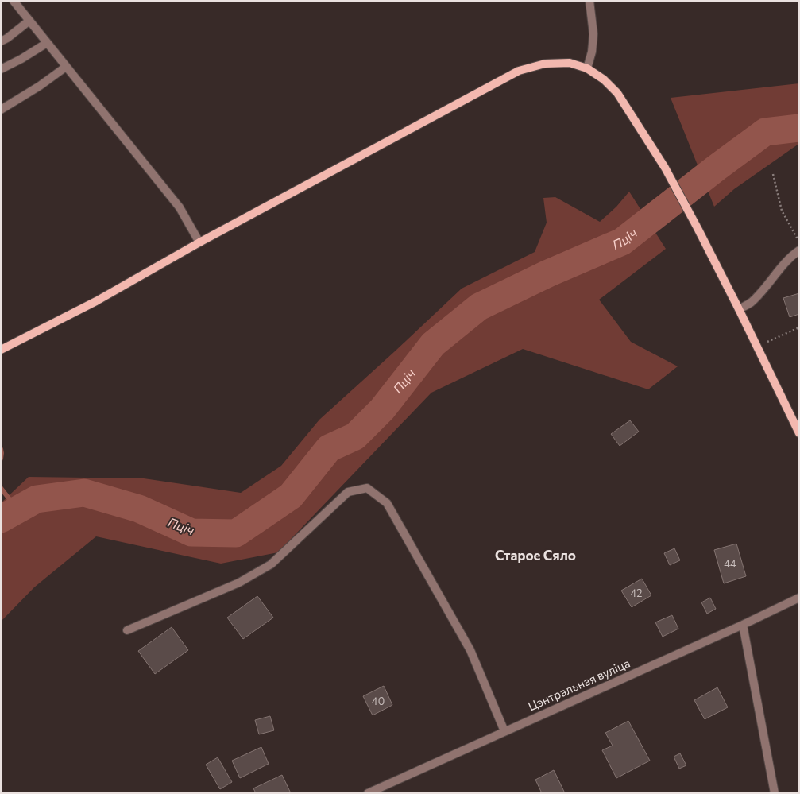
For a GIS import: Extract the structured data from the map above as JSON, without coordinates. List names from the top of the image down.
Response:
{
  "streets": {
    "street": ["Цэнтральная вуліца"]
  },
  "districts": ["Старое Сяло"],
  "water": ["Пціч"],
  "house_numbers": ["44", "42", "40"]
}
